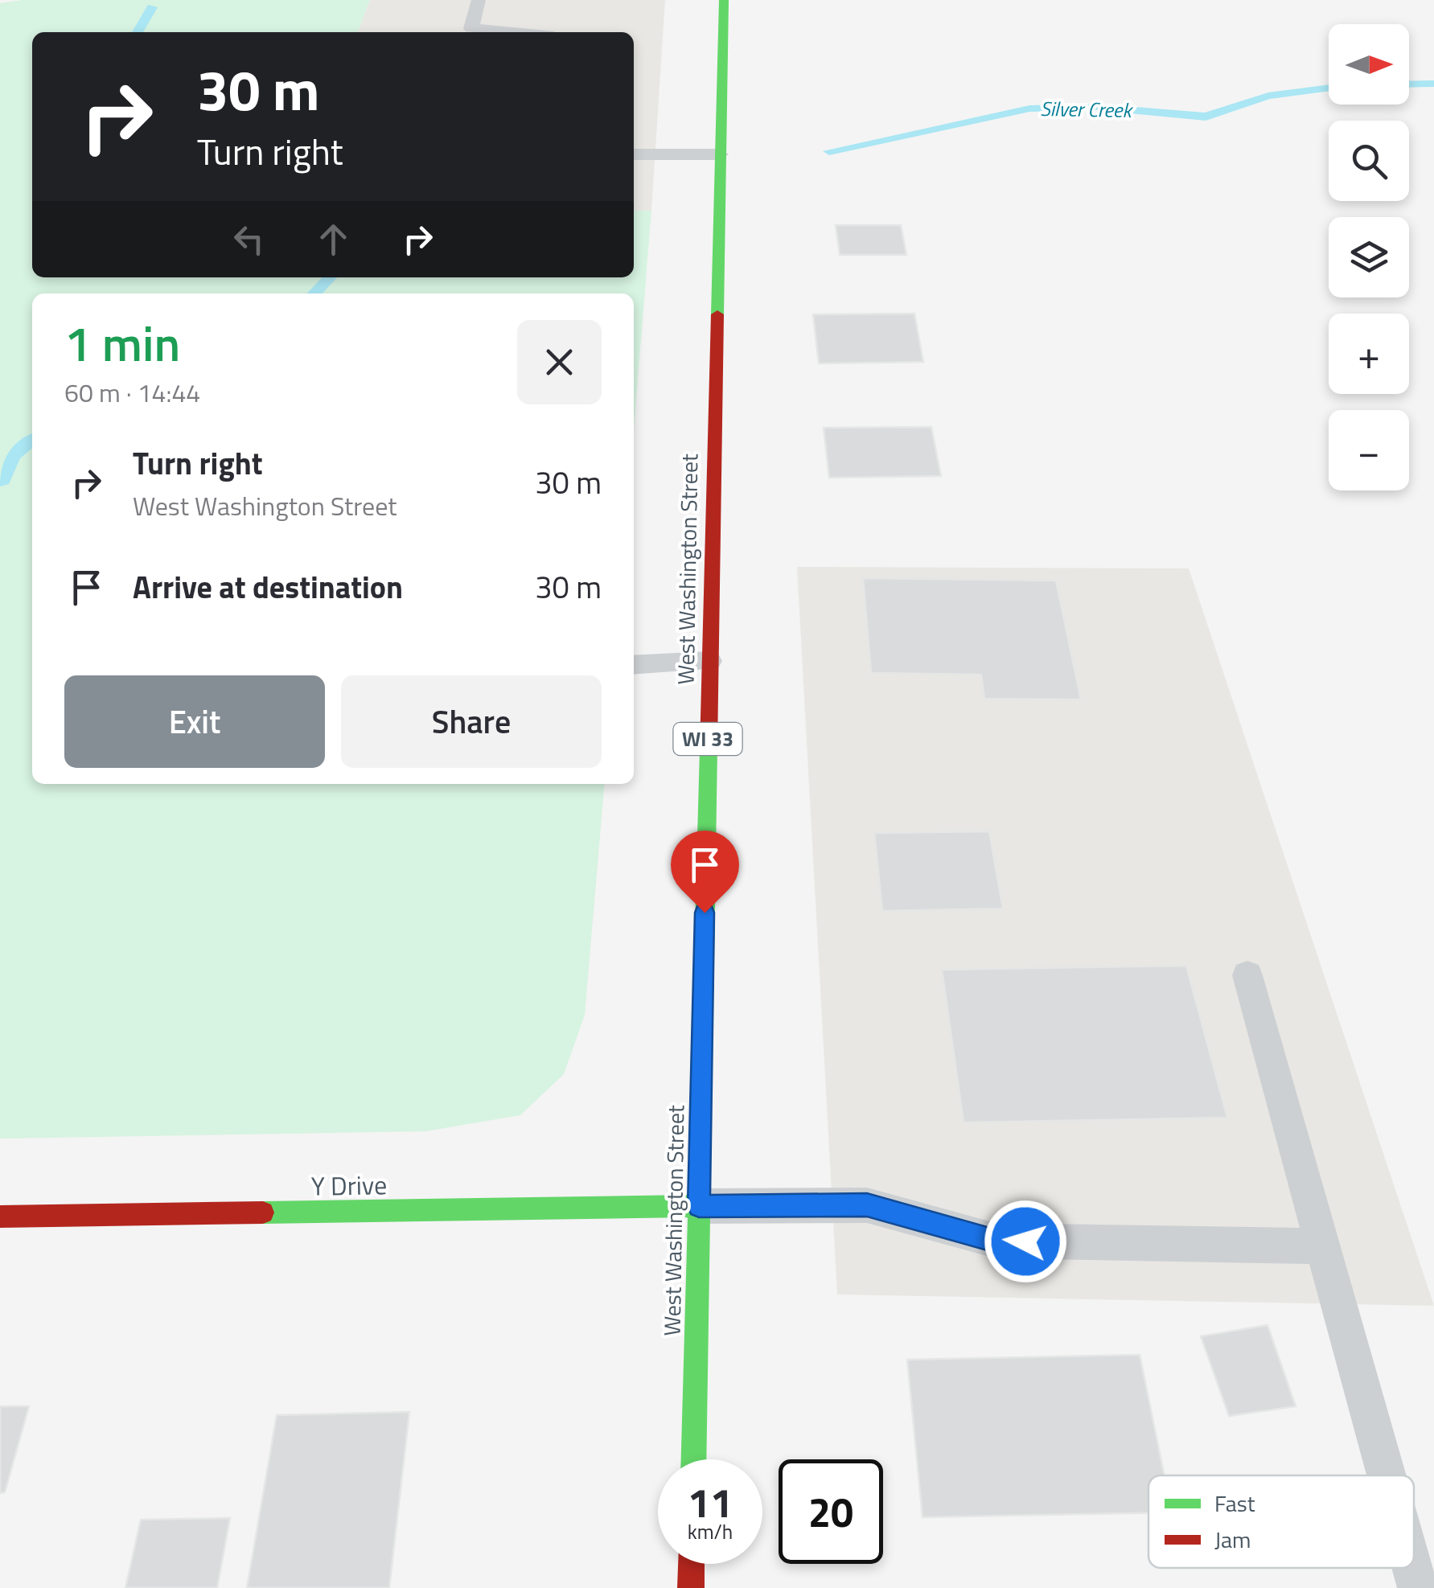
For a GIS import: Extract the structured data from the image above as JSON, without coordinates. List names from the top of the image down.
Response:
{
  "streets": {
    "main road": ["West Washington Street", "WI 33", "Y Drive"]
  },
  "crossings": [
    ["West Washington Street", "Y Drive"]
  ],
  "water": ["Silver Creek"],
  "legend": ["Fast", "Jam"],
  "north": "right",
  "page": {
    "map_buttons": ["+", "−"],
    "turn": ["30 m", "Turn right"],
    "heading": ["1 min", "60 m · 14:44"],
    "list": [
      {
        "name": "Turn right",
        "note": "West Washington Street",
        "value": "30 m"
      },
      {
        "name": "Arrive at destination",
        "value": "30 m"
      }
    ],
    "buttons": ["Exit", "Share"],
    "speed": "11 km/h",
    "limit": "20"
  }
}
